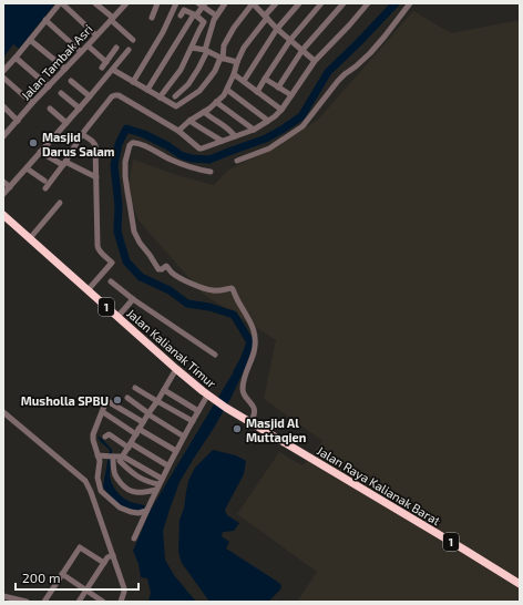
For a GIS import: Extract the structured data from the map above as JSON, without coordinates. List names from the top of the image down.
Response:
{
  "streets": {
    "highway": ["1", "Jalan Kalianak Timur", "Jalan Raya Kalianak Barat"],
    "street": ["Jalan Tambak Asri"]
  },
  "crossings": [
    ["Jalan Kalianak Timur", "Jalan Raya Kalianak Barat"]
  ],
  "places": ["Masjid Darus Salam", "Musholla SPBU", "Masjid Al Muttaqien"],
  "scale_bar": "200 m"
}
